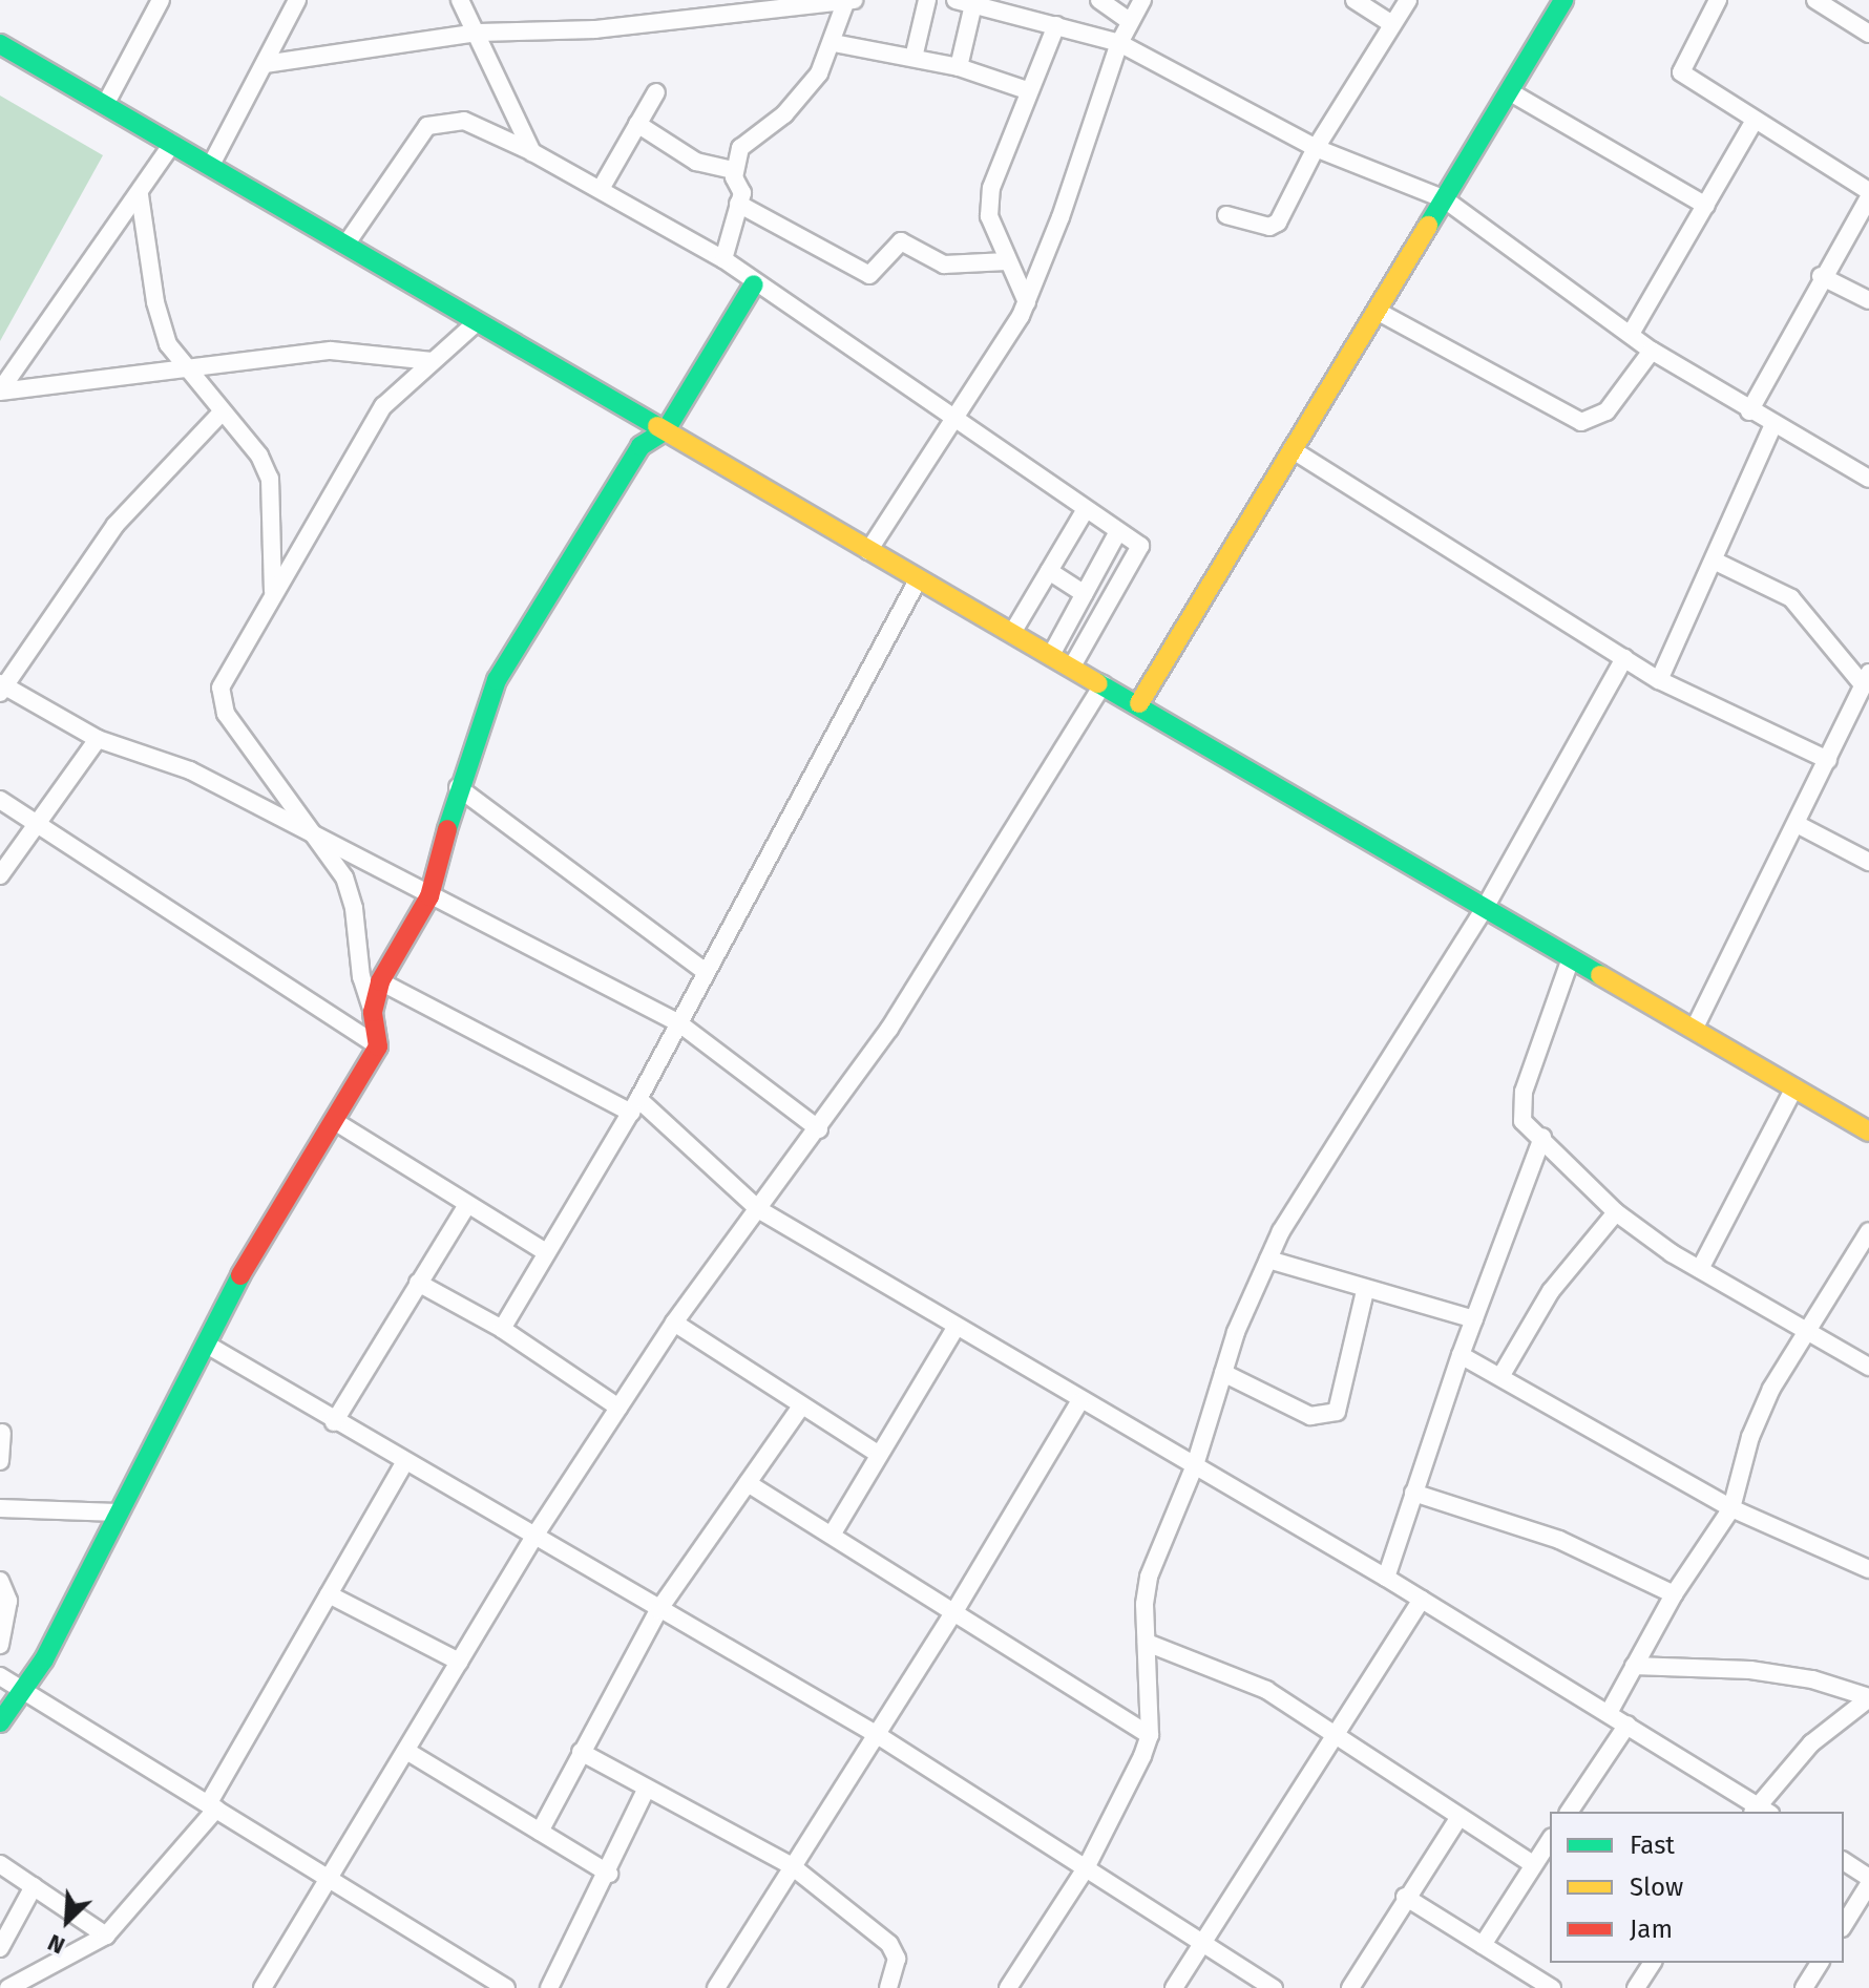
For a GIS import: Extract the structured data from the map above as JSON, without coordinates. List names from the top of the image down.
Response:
{
  "legend": ["Fast", "Slow", "Jam"],
  "north": "bottom left"
}
